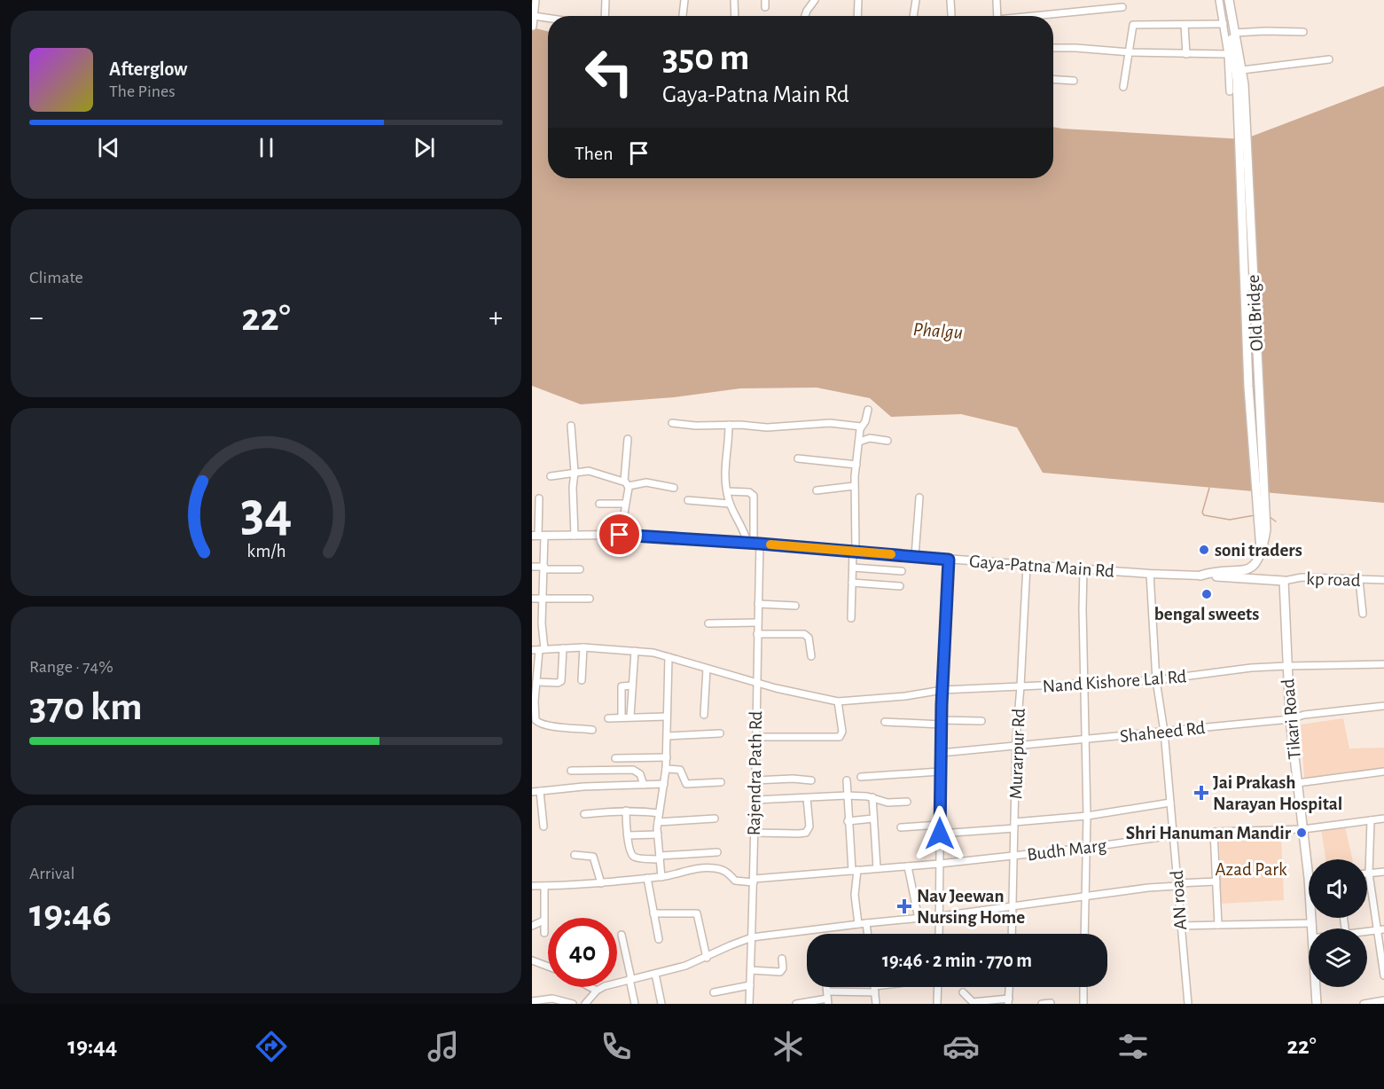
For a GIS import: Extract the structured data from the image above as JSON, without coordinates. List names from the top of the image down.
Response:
{
  "streets": {
    "highway": ["Old Bridge", "Tikari Road"],
    "main road": ["Gaya-Patna Main Rd"],
    "street": [
      "kp road",
      "Nand Kishore Lal Rd",
      "Shaheed Rd",
      "Murarpur Rd",
      "Rajendra Path Rd",
      "Budh Marg",
      "AN road"
    ]
  },
  "crossings": [
    ["Old Bridge", "Gaya-Patna Main Rd"],
    ["Gaya-Patna Main Rd", "Murarpur Rd"],
    ["Gaya-Patna Main Rd", "Rajendra Path Rd"],
    ["Gaya-Patna Main Rd", "AN road"],
    ["kp road", "Tikari Road"],
    ["Nand Kishore Lal Rd", "Tikari Road"],
    ["Nand Kishore Lal Rd", "Murarpur Rd"],
    ["Nand Kishore Lal Rd", "Rajendra Path Rd"],
    ["Nand Kishore Lal Rd", "AN road"],
    ["Tikari Road", "Shaheed Rd"],
    ["Tikari Road", "Budh Marg"],
    ["Shaheed Rd", "Murarpur Rd"],
    ["Shaheed Rd", "AN road"],
    ["Murarpur Rd", "Budh Marg"],
    ["Rajendra Path Rd", "Budh Marg"],
    ["Budh Marg", "AN road"]
  ],
  "water": ["Phalgu"],
  "parks": ["Azad Park"],
  "places": {
    "other": ["soni traders", "bengal sweets", "Shri Hanuman Mandir"],
    "health": ["Jai Prakash Narayan Hospital", "Nav Jeewan Nursing Home"]
  },
  "page": {
    "turn": ["350 m", "Gaya-Patna Main Rd"],
    "song": ["Afterglow", "The Pines"],
    "then": "Then",
    "tile": [
      "Climate",
      ["Range · 74%", "370 km"],
      ["Arrival", "19:46"]
    ],
    "heat": ["−", "22°", "+"],
    "limit": "40",
    "trip": "19:46 · 2 min · 770 m",
    "tabs": ["19:44", "22°"],
    "gauge": ["34", "km/h"]
  }
}
